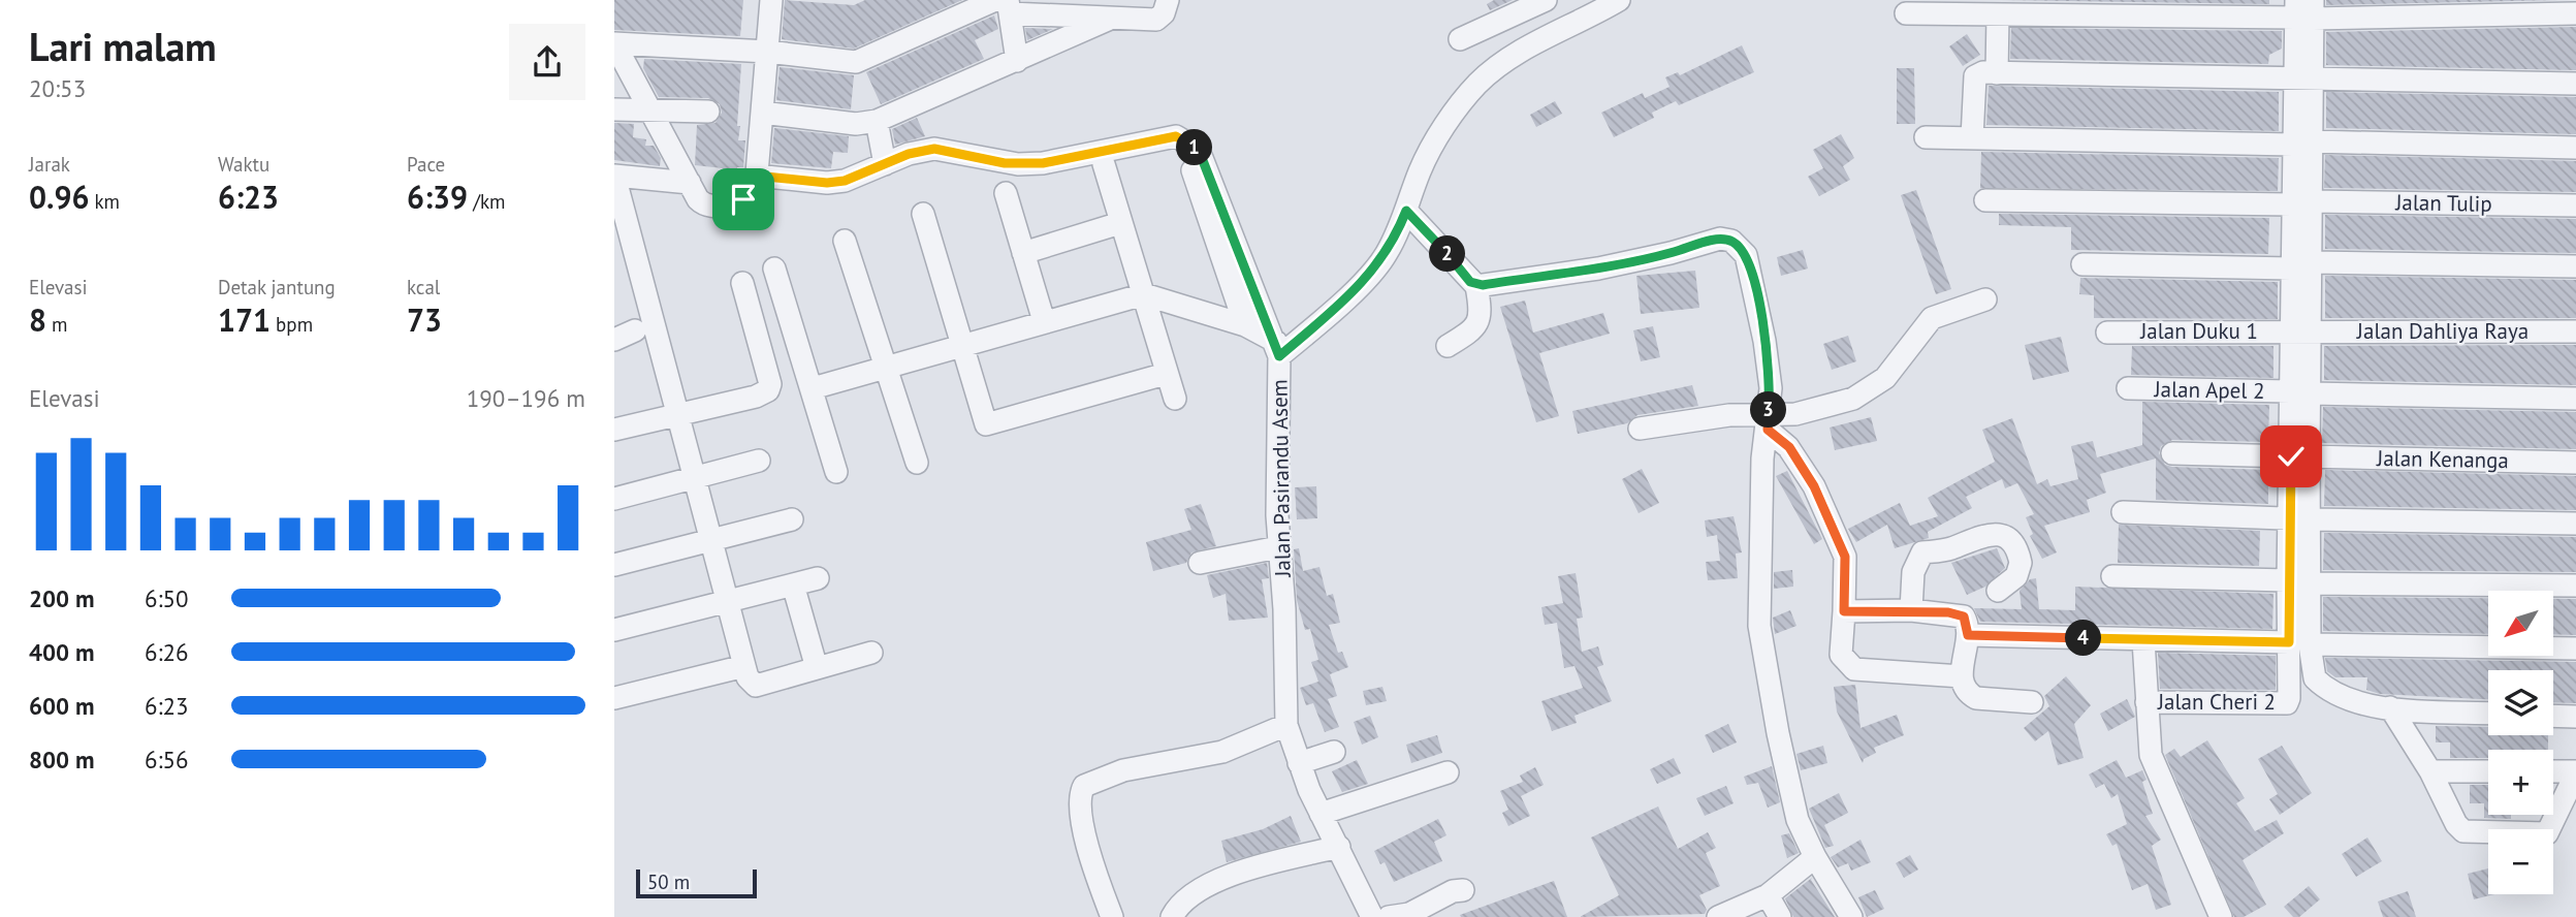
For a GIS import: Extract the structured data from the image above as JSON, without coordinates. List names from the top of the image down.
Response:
{
  "streets": {
    "street": [
      "Jalan Tulip",
      "Jalan Duku 1",
      "Jalan Dahliya Raya",
      "Jalan Apel 2",
      "Jalan Kenanga",
      "Jalan Pasirandu Asem",
      "Jalan Cheri 2"
    ]
  },
  "crossings": [
    ["Jalan Duku 1", "Jalan Dahliya Raya"]
  ],
  "scale_bar": "50 m",
  "north": "bottom left",
  "page": {
    "heading": ["Lari malam", "20:53"],
    "stats": [
      ["Jarak", "0.96 km"],
      ["Waktu", "6:23"],
      ["Pace", "6:39 /km"],
      ["Elevasi", "8 m"],
      ["Detak jantung", "171 bpm"],
      ["kcal", "73"]
    ],
    "pins": [
      "1",
      "2",
      "3",
      "4"
    ],
    "chart": ["Elevasi", "190–196 m"],
    "list": [
      {
        "name": "200 m",
        "note": "6:50"
      },
      {
        "name": "400 m",
        "note": "6:26"
      },
      {
        "name": "600 m",
        "note": "6:23"
      },
      {
        "name": "800 m",
        "note": "6:56"
      }
    ],
    "map_buttons": ["+", "−"],
    "scale": "50 m"
  }
}
